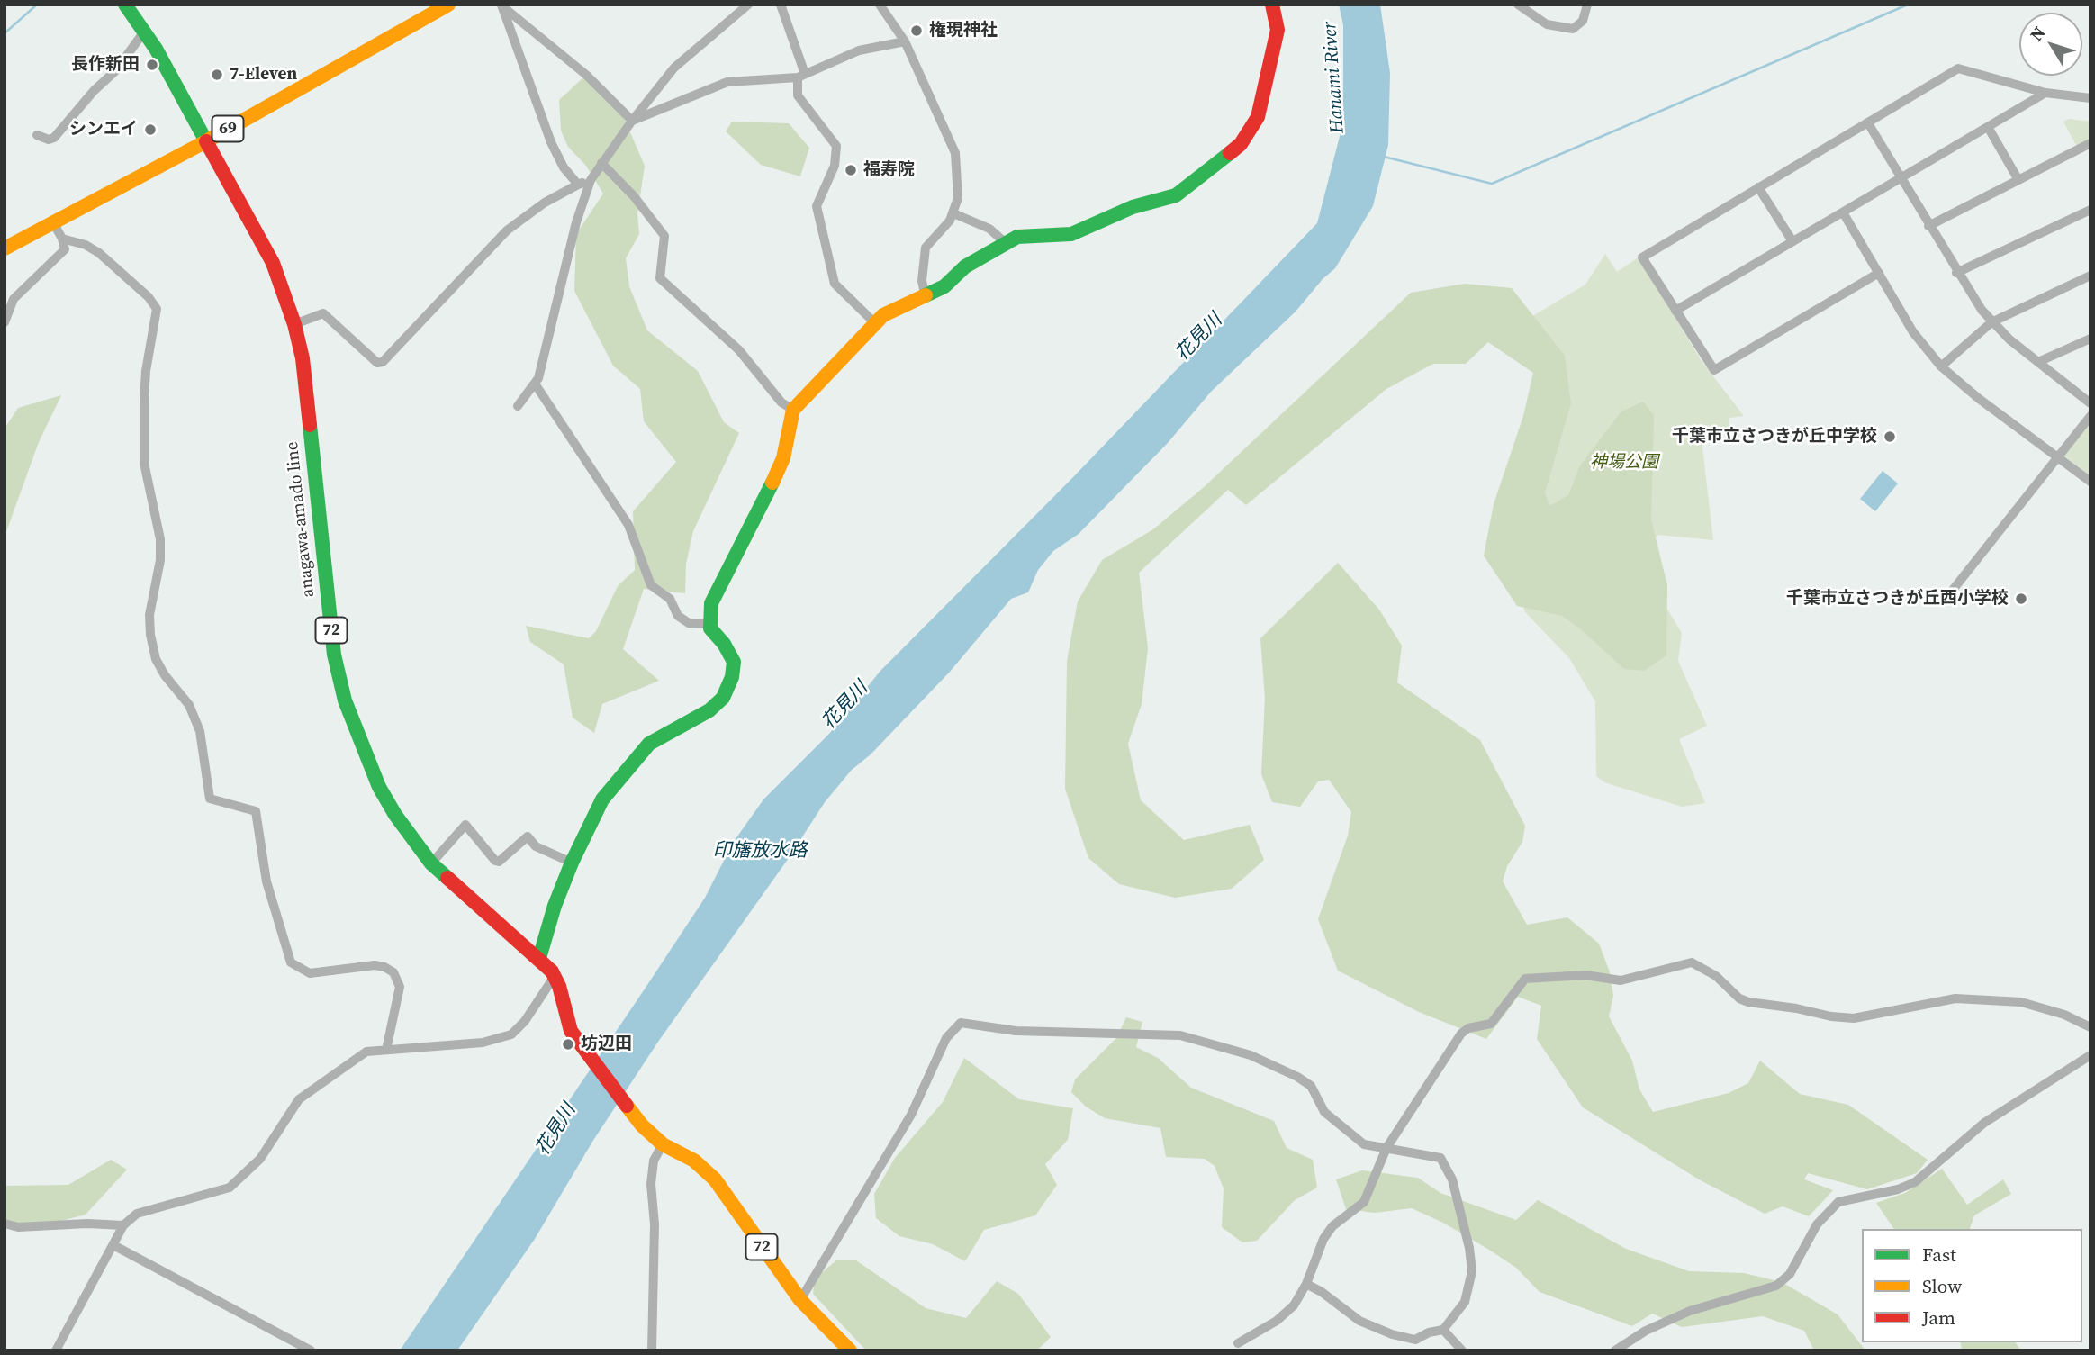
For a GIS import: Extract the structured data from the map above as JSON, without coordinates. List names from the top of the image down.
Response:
{
  "streets": {
    "main road": ["69", "anagawa-amado line", "72"]
  },
  "crossings": [
    ["69", "anagawa-amado line"],
    ["anagawa-amado line", "72"]
  ],
  "water": ["Hanami River", "花見川", "印旛放水路"],
  "parks": ["神場公園"],
  "places": [
    "権現神社",
    "長作新田",
    "7-Eleven",
    "シンエイ",
    "福寿院",
    "千葉市立さつきが丘中学校",
    "千葉市立さつきが丘西小学校",
    "坊辺田"
  ],
  "legend": ["Fast", "Slow", "Jam"],
  "north": "top left"
}
